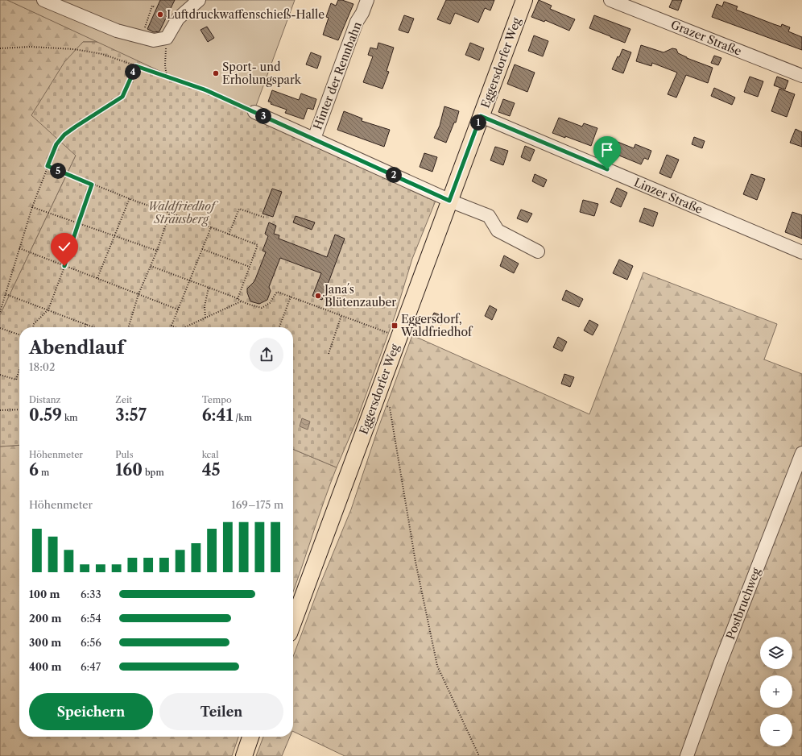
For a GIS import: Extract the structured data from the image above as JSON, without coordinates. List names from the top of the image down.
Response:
{
  "streets": {
    "main road": ["Eggersdorfer Weg"],
    "street": [
      "Grazer Straße",
      "Hinter der Rennbahn",
      "Linzer Straße",
      "Postbruchweg"
    ]
  },
  "crossings": [
    ["Eggersdorfer Weg", "Hinter der Rennbahn"],
    ["Eggersdorfer Weg", "Linzer Straße"]
  ],
  "parks": ["Waldfriedhof Strausberg"],
  "places": {
    "other": ["Luftdruckwaffenschieß-Halle", "Sport- und Erholungspark", "Jana´s Blütenzauber"],
    "transit": ["Eggersdorf, Waldfriedhof"]
  },
  "page": {
    "pins": [
      "4",
      "3",
      "1",
      "5",
      "2"
    ],
    "heading": ["Abendlauf", "18:02"],
    "stats": [
      ["Distanz", "0.59 km"],
      ["Zeit", "3:57"],
      ["Tempo", "6:41 /km"],
      ["Höhenmeter", "6 m"],
      ["Puls", "160 bpm"],
      ["kcal", "45"]
    ],
    "chart": ["Höhenmeter", "169–175 m"],
    "list": [
      {
        "name": "100 m",
        "note": "6:33"
      },
      {
        "name": "200 m",
        "note": "6:54"
      },
      {
        "name": "300 m",
        "note": "6:56"
      },
      {
        "name": "400 m",
        "note": "6:47"
      }
    ],
    "map_buttons": ["+", "−"],
    "buttons": ["Speichern", "Teilen"]
  }
}
